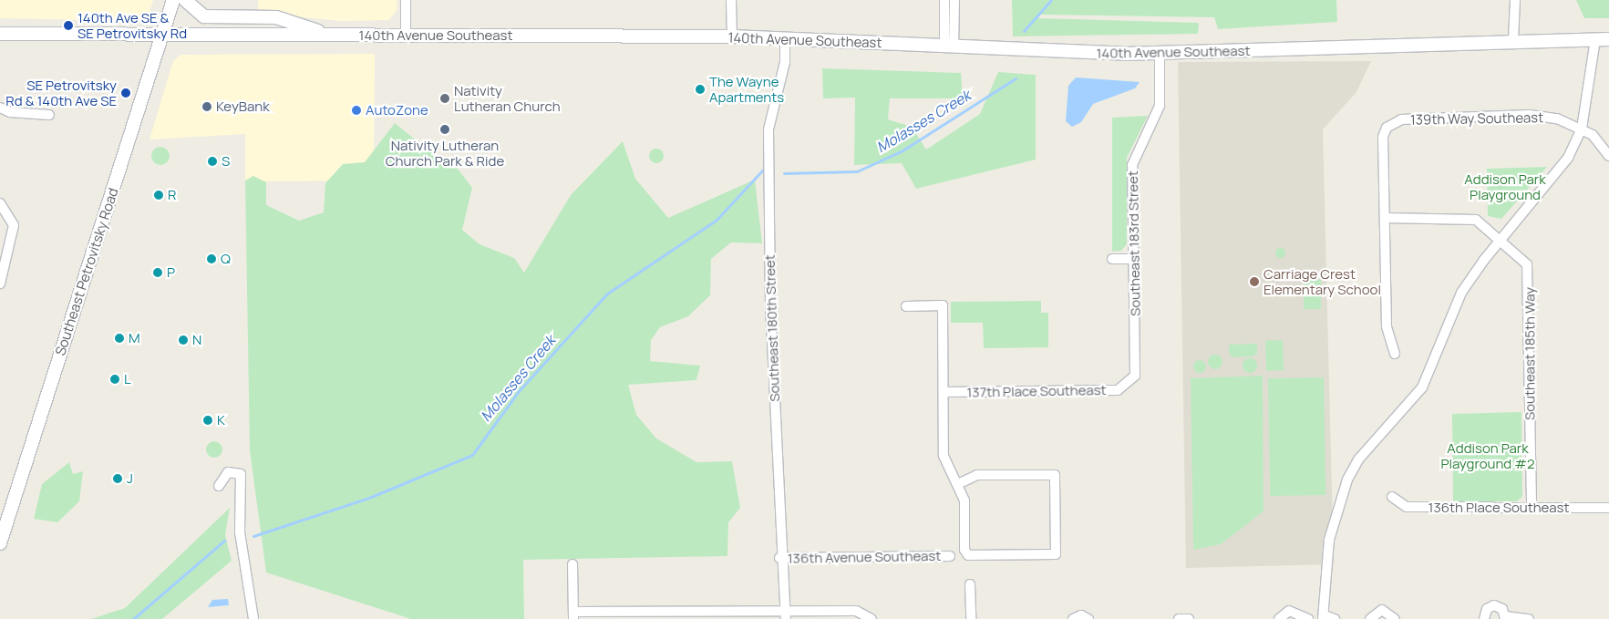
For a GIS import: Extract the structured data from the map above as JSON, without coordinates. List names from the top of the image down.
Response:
{
  "streets": {
    "main road": ["140th Avenue Southeast", "Southeast Petrovitsky Road"],
    "street": [
      "139th Way Southeast",
      "Southeast 183rd Street",
      "Southeast 180th Street",
      "Southeast 185th Way",
      "137th Place Southeast",
      "136th Place Southeast",
      "136th Avenue Southeast"
    ]
  },
  "crossings": [
    ["140th Avenue Southeast", "Southeast 183rd Street"],
    ["140th Avenue Southeast", "Southeast Petrovitsky Road"],
    ["140th Avenue Southeast", "Southeast 180th Street"],
    ["139th Way Southeast", "Southeast 185th Way"],
    ["Southeast 183rd Street", "137th Place Southeast"],
    ["Southeast 180th Street", "136th Avenue Southeast"],
    ["Southeast 185th Way", "136th Place Southeast"]
  ],
  "water": ["Molasses Creek"],
  "parks": ["Addison Park Playground", "Addison Park Playground #2"],
  "places": [
    "140th Ave SE & SE Petrovitsky Rd",
    "The Wayne Apartments",
    "SE Petrovitsky Rd & 140th Ave SE",
    "Nativity Lutheran Church",
    "KeyBank",
    "AutoZone",
    "Nativity Lutheran Church Park & Ride",
    "S",
    "R",
    "Q",
    "P",
    "Carriage Crest Elementary School",
    "M",
    "N",
    "L",
    "K",
    "J"
  ]
}
